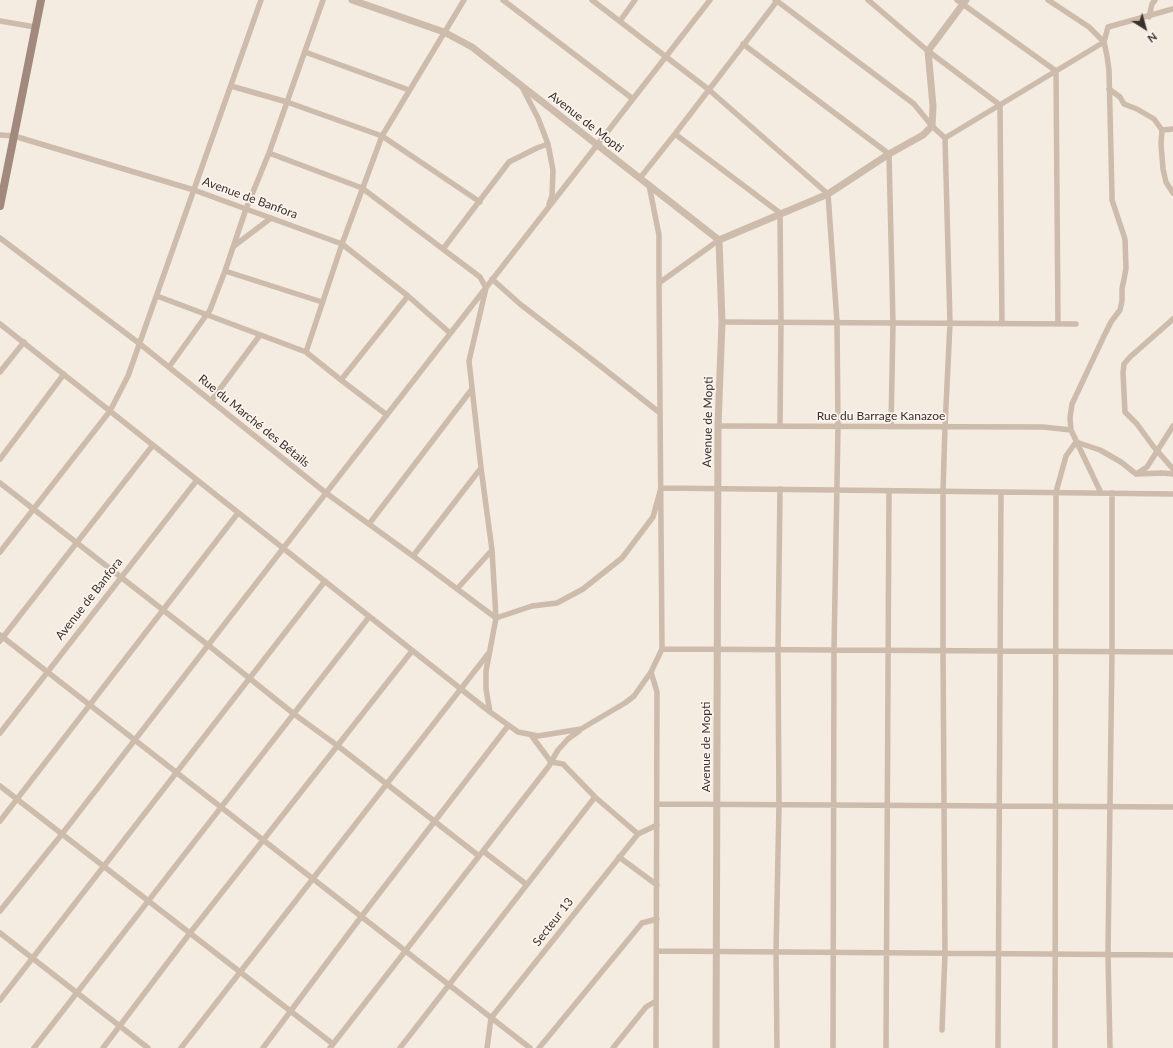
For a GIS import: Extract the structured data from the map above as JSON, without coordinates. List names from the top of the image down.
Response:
{
  "streets": {
    "street": [
      "Avenue de Mopti",
      "Avenue de Banfora",
      "Rue du Barrage Kanazoe",
      "Rue du Marché des Bétails",
      "Secteur 13"
    ]
  },
  "crossings": [
    ["Avenue de Mopti", "Rue du Barrage Kanazoe"]
  ],
  "north": "bottom right"
}
